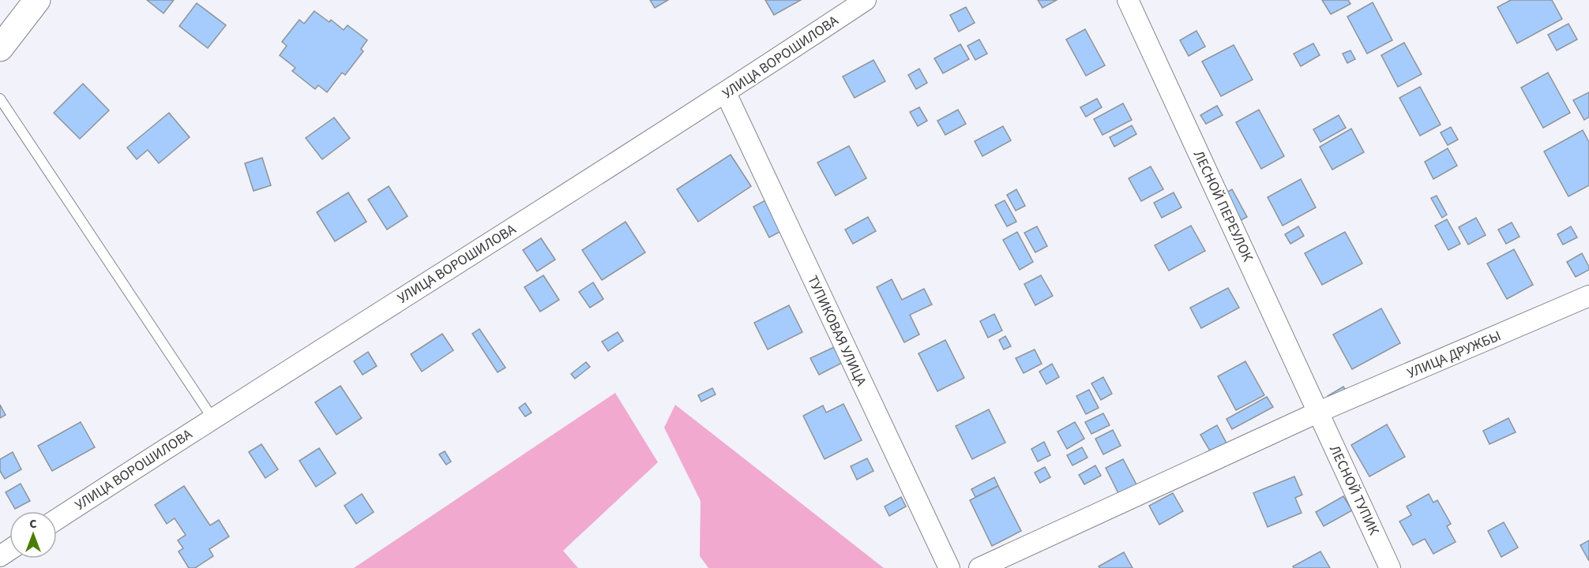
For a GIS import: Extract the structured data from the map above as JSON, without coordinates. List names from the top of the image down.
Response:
{
  "streets": {
    "street": [
      "УЛИЦА ВОРОШИЛОВА",
      "ЛЕСНОЙ ПЕРЕУЛОК",
      "ТУПИКОВАЯ УЛИЦА",
      "УЛИЦА ДРУЖБЫ",
      "ЛЕСНОЙ ТУПИК"
    ]
  },
  "crossings": [
    ["УЛИЦА ВОРОШИЛОВА", "ТУПИКОВАЯ УЛИЦА"],
    ["ЛЕСНОЙ ПЕРЕУЛОК", "УЛИЦА ДРУЖБЫ"],
    ["ЛЕСНОЙ ПЕРЕУЛОК", "ЛЕСНОЙ ТУПИК"],
    ["УЛИЦА ДРУЖБЫ", "ЛЕСНОЙ ТУПИК"]
  ],
  "north": "top"
}
